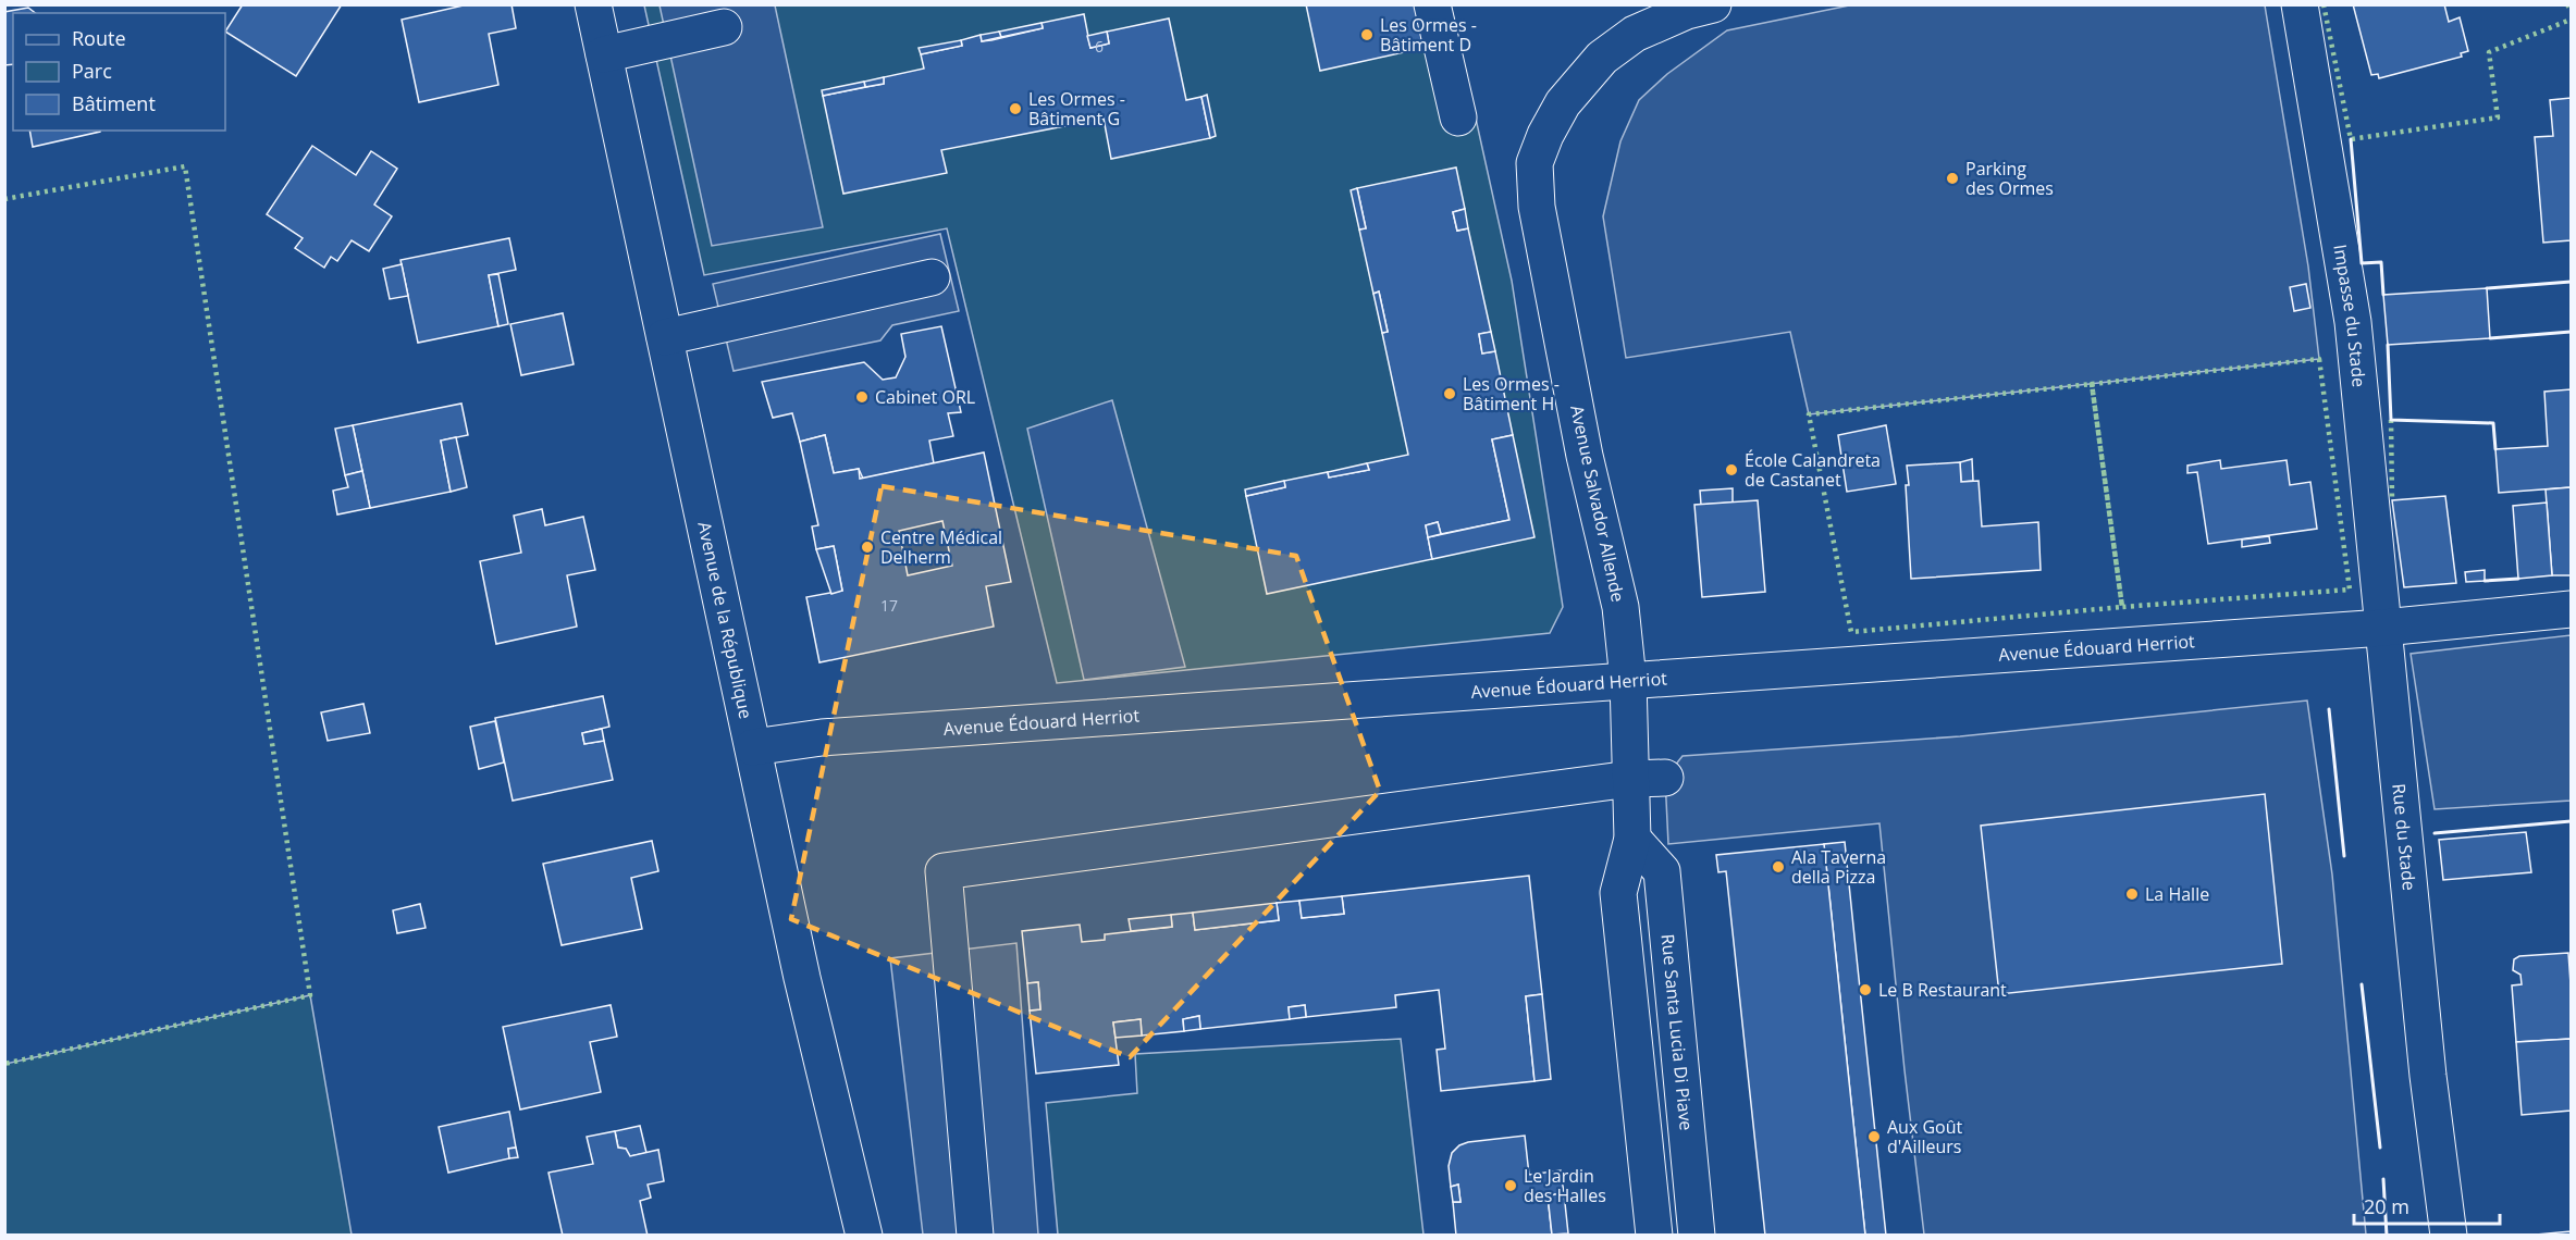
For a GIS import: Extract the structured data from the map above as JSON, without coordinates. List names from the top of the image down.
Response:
{
  "streets": {
    "street": [
      "Impasse du Stade",
      "Avenue Salvador Allende",
      "Avenue de la République",
      "Avenue Édouard Herriot",
      "Rue du Stade",
      "Rue Santa Lucia Di Piave"
    ]
  },
  "crossings": [
    ["Impasse du Stade", "Avenue Édouard Herriot"],
    ["Impasse du Stade", "Rue du Stade"],
    ["Avenue Salvador Allende", "Avenue Édouard Herriot"],
    ["Avenue de la République", "Avenue Édouard Herriot"],
    ["Avenue Édouard Herriot", "Rue du Stade"]
  ],
  "places": [
    "Les Ormes - Bâtiment D",
    "Les Ormes - Bâtiment G",
    "Parking des Ormes",
    "Les Ormes - Bâtiment H",
    "Cabinet ORL",
    "École Calandreta de Castanet",
    "Centre Médical Delherm",
    "Ala Taverna della Pizza",
    "La Halle",
    "Le B Restaurant",
    "Aux Goût d'Ailleurs",
    "Le Jardin des Halles"
  ],
  "house_numbers": ["6", "17"],
  "legend": ["Route", "Parc", "Bâtiment"],
  "scale_bar": "20 m"
}
